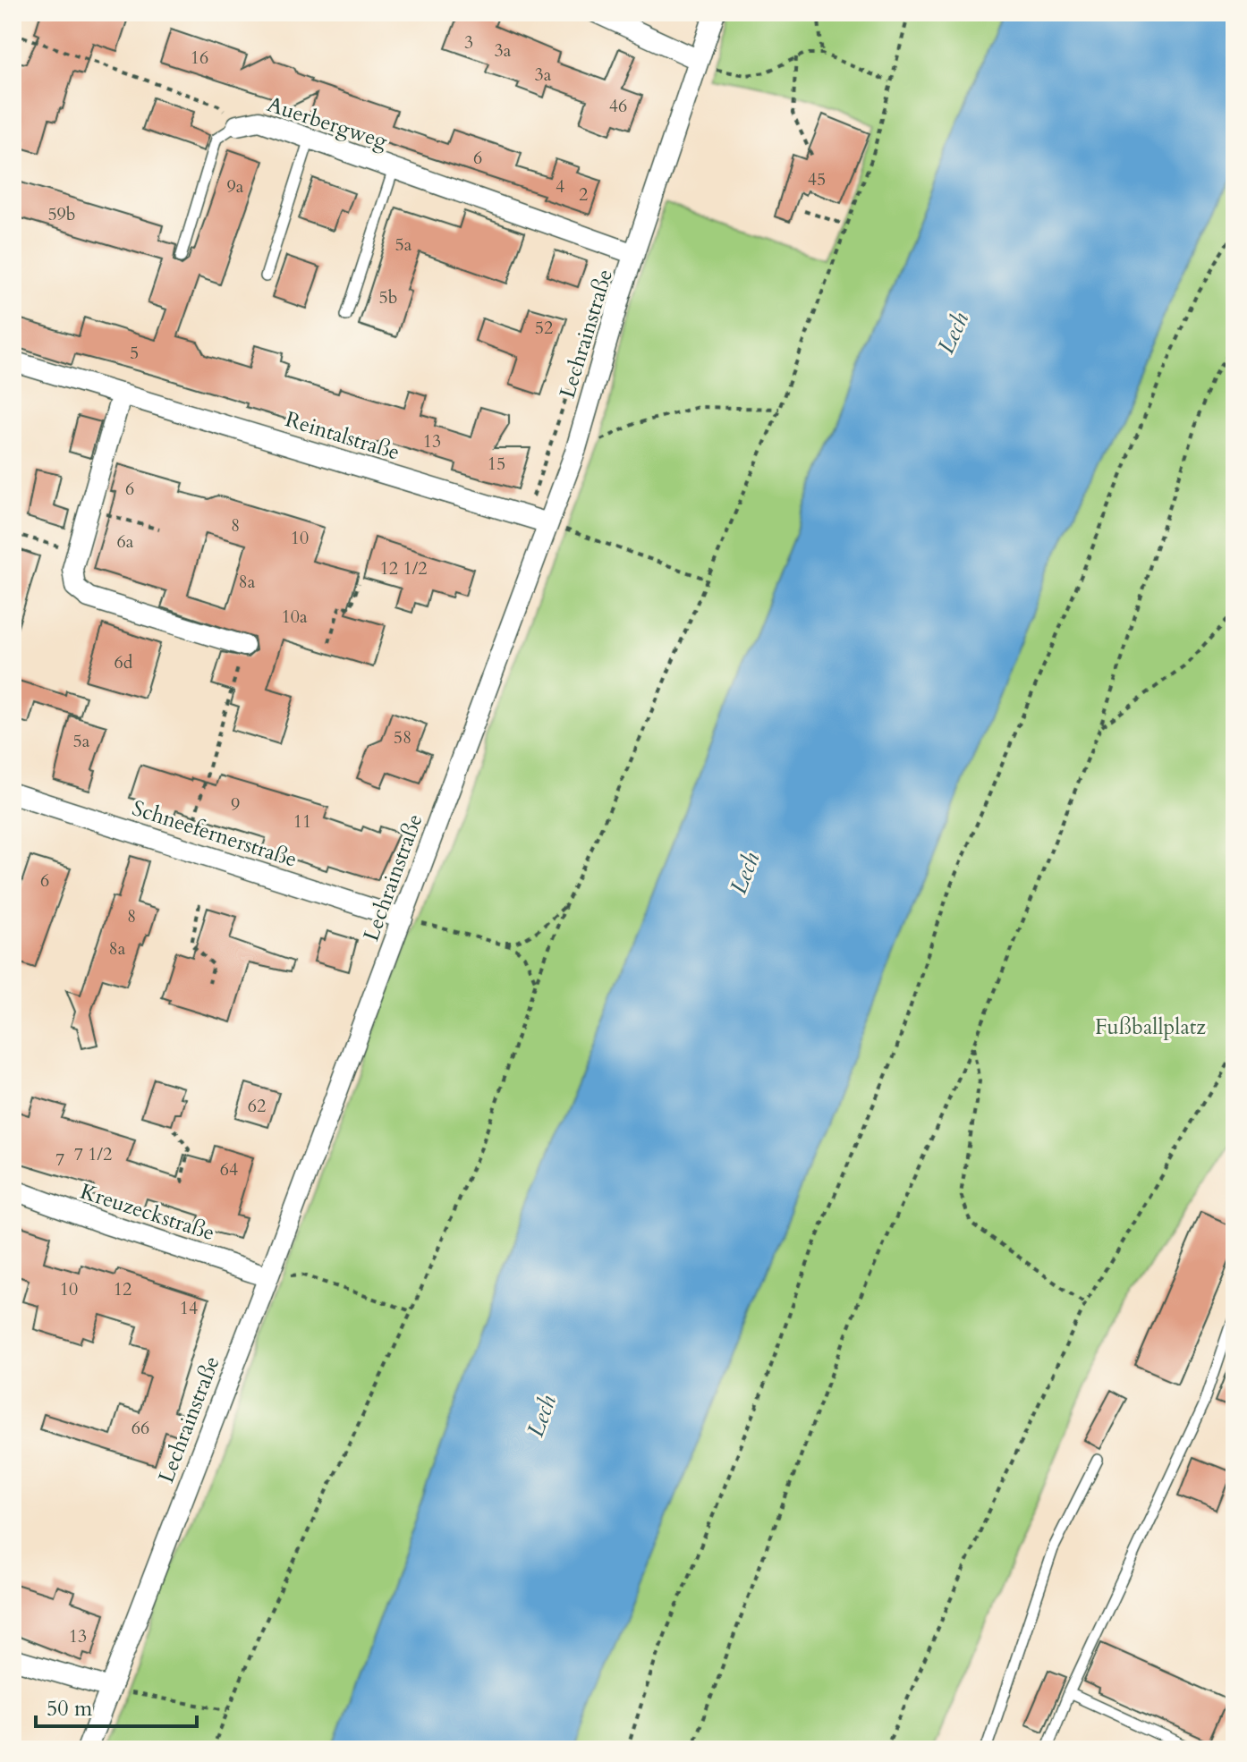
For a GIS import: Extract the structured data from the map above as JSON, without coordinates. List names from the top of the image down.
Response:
{
  "streets": {
    "street": [
      "Auerbergweg",
      "Lechrainstraße",
      "Reintalstraße",
      "Schneefernerstraße",
      "Kreuzeckstraße"
    ]
  },
  "crossings": [
    ["Auerbergweg", "Lechrainstraße"],
    ["Lechrainstraße", "Reintalstraße"],
    ["Lechrainstraße", "Schneefernerstraße"],
    ["Lechrainstraße", "Kreuzeckstraße"]
  ],
  "water": ["Lech"],
  "parks": ["Fußballplatz"],
  "house_numbers": [
    "3",
    "3a",
    "16",
    "3a",
    "46",
    "6",
    "45",
    "9a",
    "4",
    "2",
    "59b",
    "5a",
    "5b",
    "52",
    "5",
    "13",
    "15",
    "6",
    "8",
    "10",
    "6a",
    "12 1/2",
    "8a",
    "10a",
    "6d",
    "58",
    "5a",
    "9",
    "11",
    "6",
    "8",
    "8a",
    "62",
    "7 1/2",
    "7",
    "64",
    "10",
    "12",
    "14",
    "66",
    "13"
  ],
  "scale_bar": "50 m"
}
